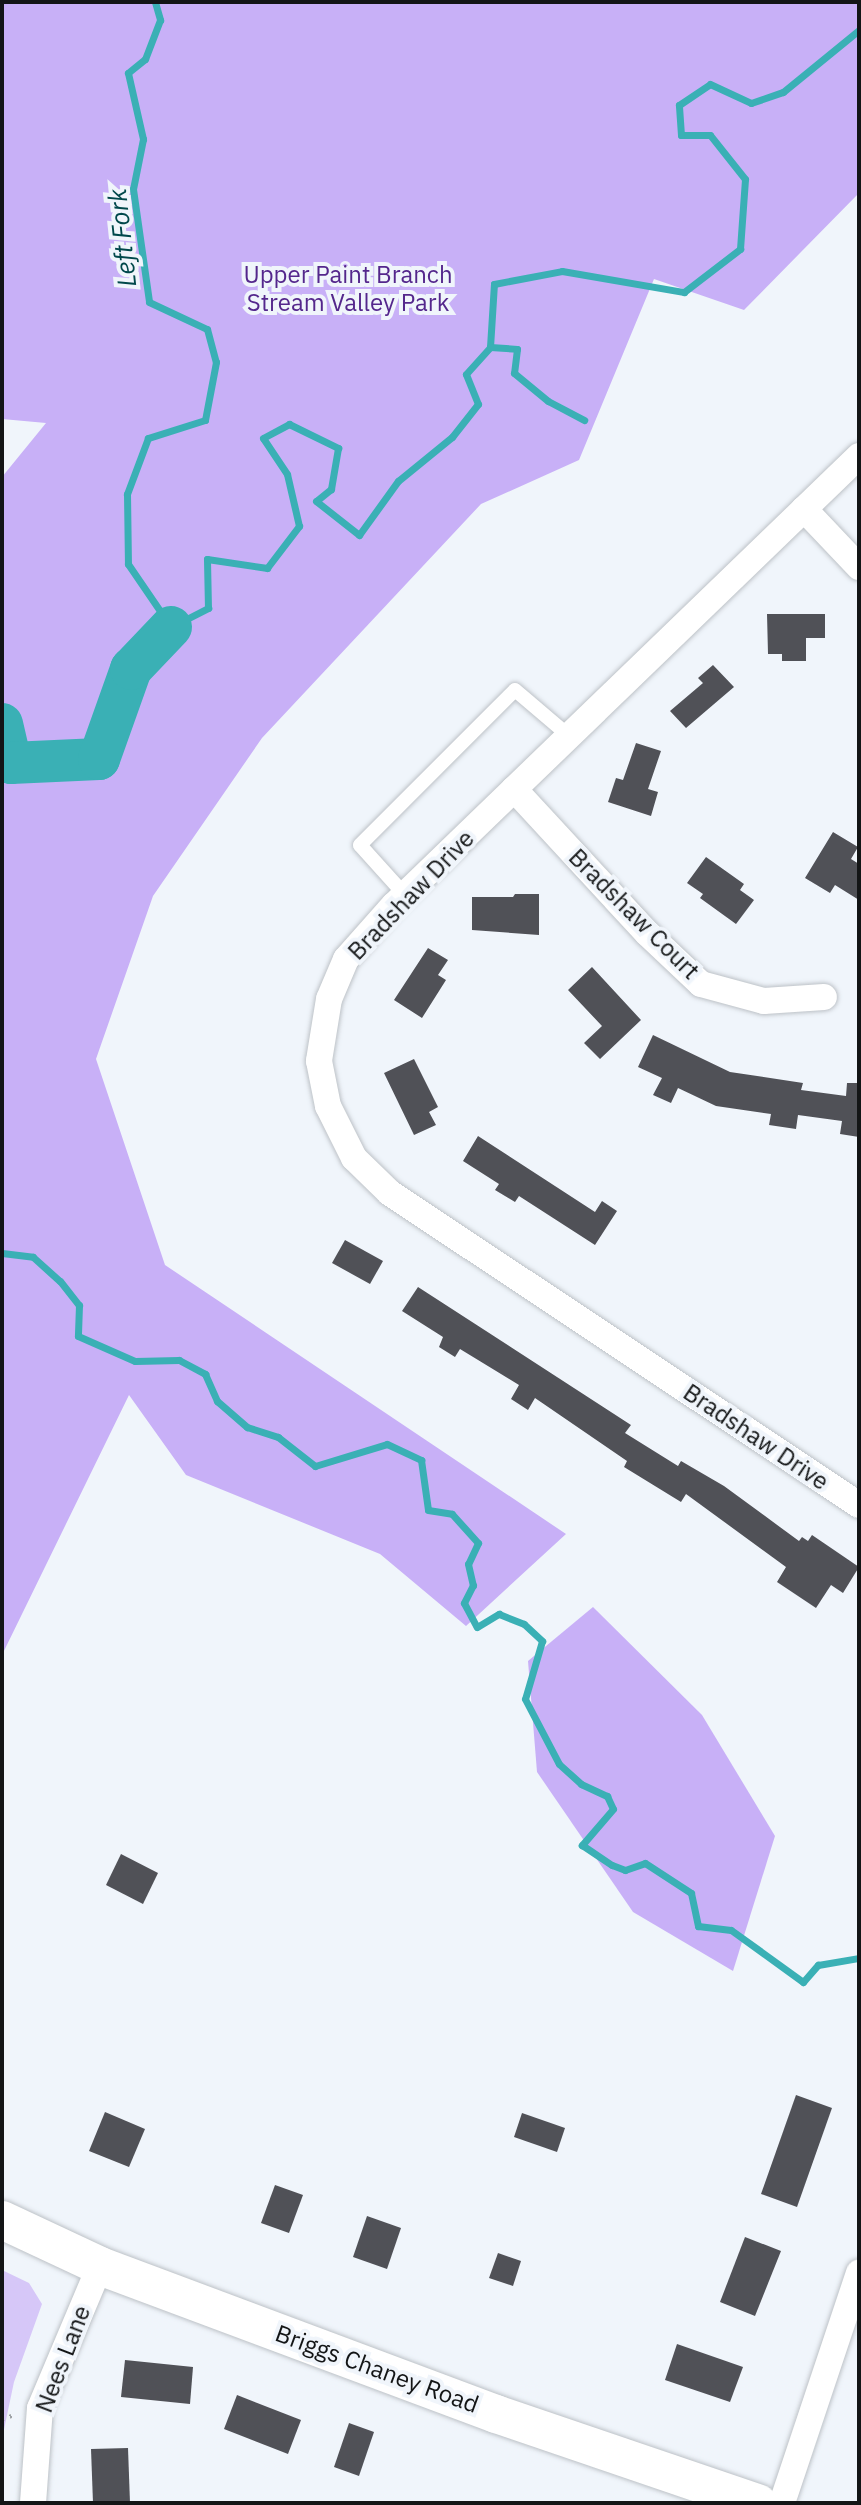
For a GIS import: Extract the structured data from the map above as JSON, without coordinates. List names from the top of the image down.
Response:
{
  "streets": {
    "main road": ["Briggs Chaney Road"],
    "street": ["Bradshaw Drive", "Bradshaw Court", "Nees Lane"]
  },
  "crossings": [
    ["Bradshaw Drive", "Bradshaw Court"],
    ["Nees Lane", "Briggs Chaney Road"]
  ],
  "water": ["Left Fork"],
  "parks": ["Upper Paint Branch Stream Valley Park"]
}
